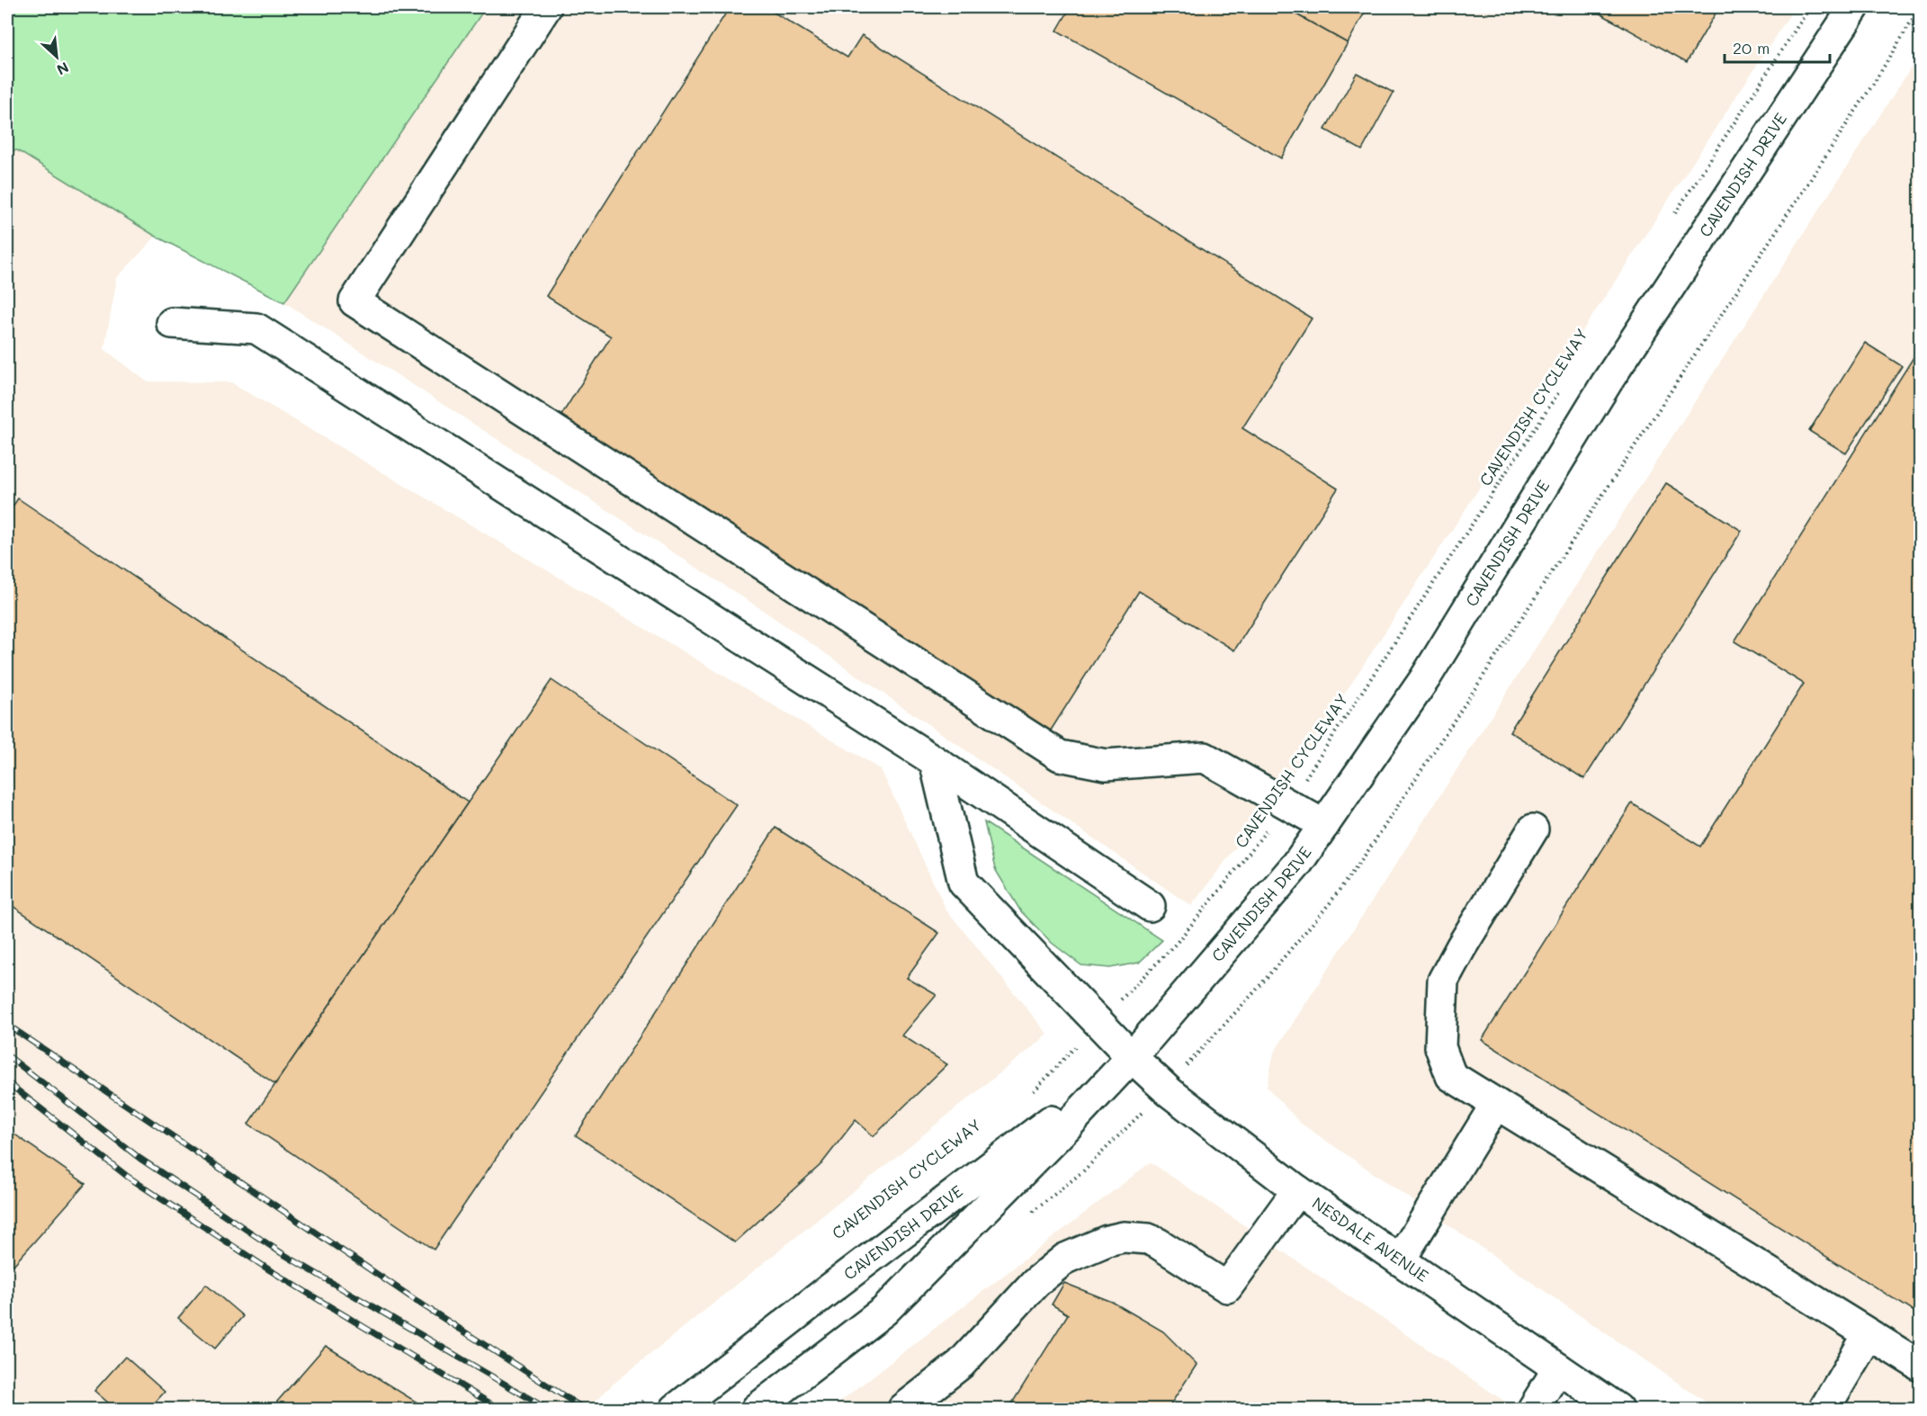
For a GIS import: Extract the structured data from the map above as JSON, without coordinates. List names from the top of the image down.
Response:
{
  "streets": {
    "main road": ["CAVENDISH DRIVE", "NESDALE AVENUE"],
    "path": ["CAVENDISH CYCLEWAY"]
  },
  "crossings": [
    ["CAVENDISH DRIVE", "NESDALE AVENUE"],
    ["CAVENDISH CYCLEWAY", "NESDALE AVENUE"]
  ],
  "scale_bar": "20 m",
  "north": "bottom right"
}
